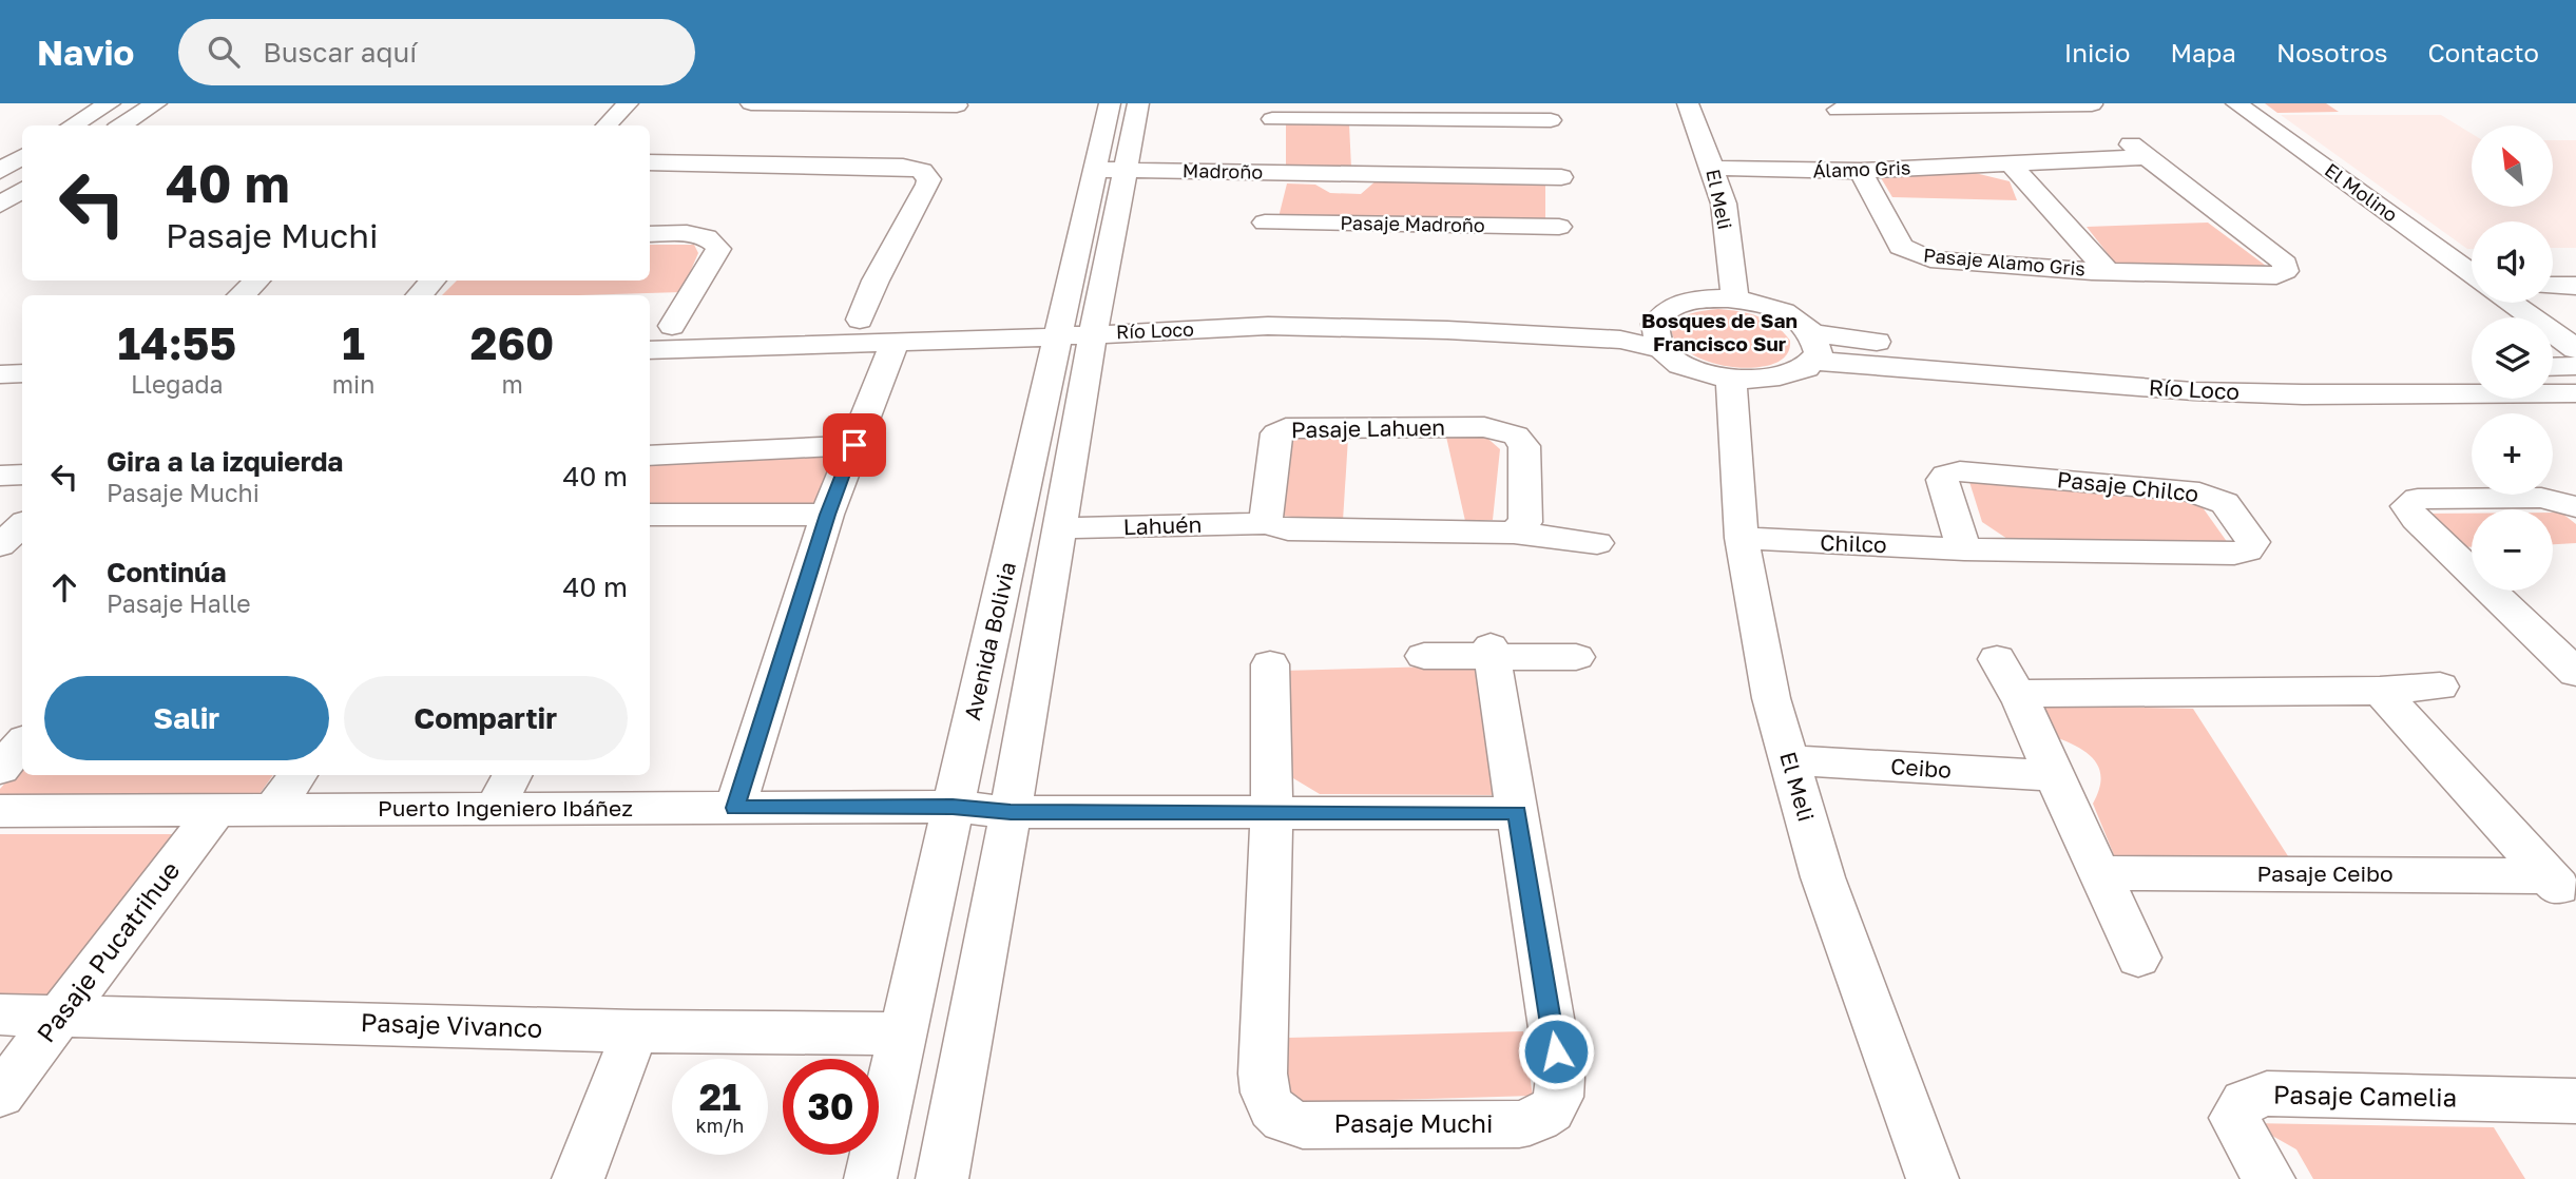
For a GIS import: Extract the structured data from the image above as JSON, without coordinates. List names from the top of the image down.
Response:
{
  "streets": {
    "street": [
      "Álamo Gris",
      "Madroño",
      "El Molino",
      "El Meli",
      "Pasaje Madroño",
      "Pasaje Alamo Gris",
      "Río Loco",
      "Pasaje Lahuen",
      "Pasaje Chilco",
      "Lahuén",
      "Chilco",
      "Avenida Bolivia",
      "Ceibo",
      "Puerto Ingeniero Ibáñez",
      "Pasaje Ceibo",
      "Pasaje Pucatrihue",
      "Pasaje Vivanco",
      "Pasaje Camelia",
      "Pasaje Muchi"
    ]
  },
  "crossings": [
    ["Álamo Gris", "El Meli"],
    ["Álamo Gris", "Pasaje Alamo Gris"],
    ["Madroño", "Pasaje Madroño"],
    ["Madroño", "Avenida Bolivia"],
    ["El Meli", "Río Loco"],
    ["El Meli", "Chilco"],
    ["El Meli", "Ceibo"],
    ["Río Loco", "Avenida Bolivia"],
    ["Pasaje Lahuen", "Lahuén"],
    ["Pasaje Chilco", "Chilco"],
    ["Lahuén", "Avenida Bolivia"],
    ["Avenida Bolivia", "Puerto Ingeniero Ibáñez"],
    ["Avenida Bolivia", "Pasaje Vivanco"],
    ["Puerto Ingeniero Ibáñez", "Pasaje Pucatrihue"],
    ["Puerto Ingeniero Ibáñez", "Pasaje Muchi"],
    ["Pasaje Pucatrihue", "Pasaje Vivanco"]
  ],
  "districts": ["Bosques de San Francisco Sur"],
  "north": "top left",
  "page": {
    "header": "Navio",
    "search": "Buscar aquí",
    "nav": [
      "Inicio",
      "Mapa",
      "Nosotros",
      "Contacto"
    ],
    "map_buttons": ["+", "−"],
    "turn": ["40 m", "Pasaje Muchi"],
    "eta": [
      "14:55",
      "Llegada",
      "1",
      "min",
      "260",
      "m"
    ],
    "list": [
      {
        "name": "Gira a la izquierda",
        "note": "Pasaje Muchi",
        "value": "40 m"
      },
      {
        "name": "Continúa",
        "note": "Pasaje Halle",
        "value": "40 m"
      }
    ],
    "buttons": ["Salir", "Compartir"],
    "speed": "21 km/h",
    "limit": "30"
  }
}
